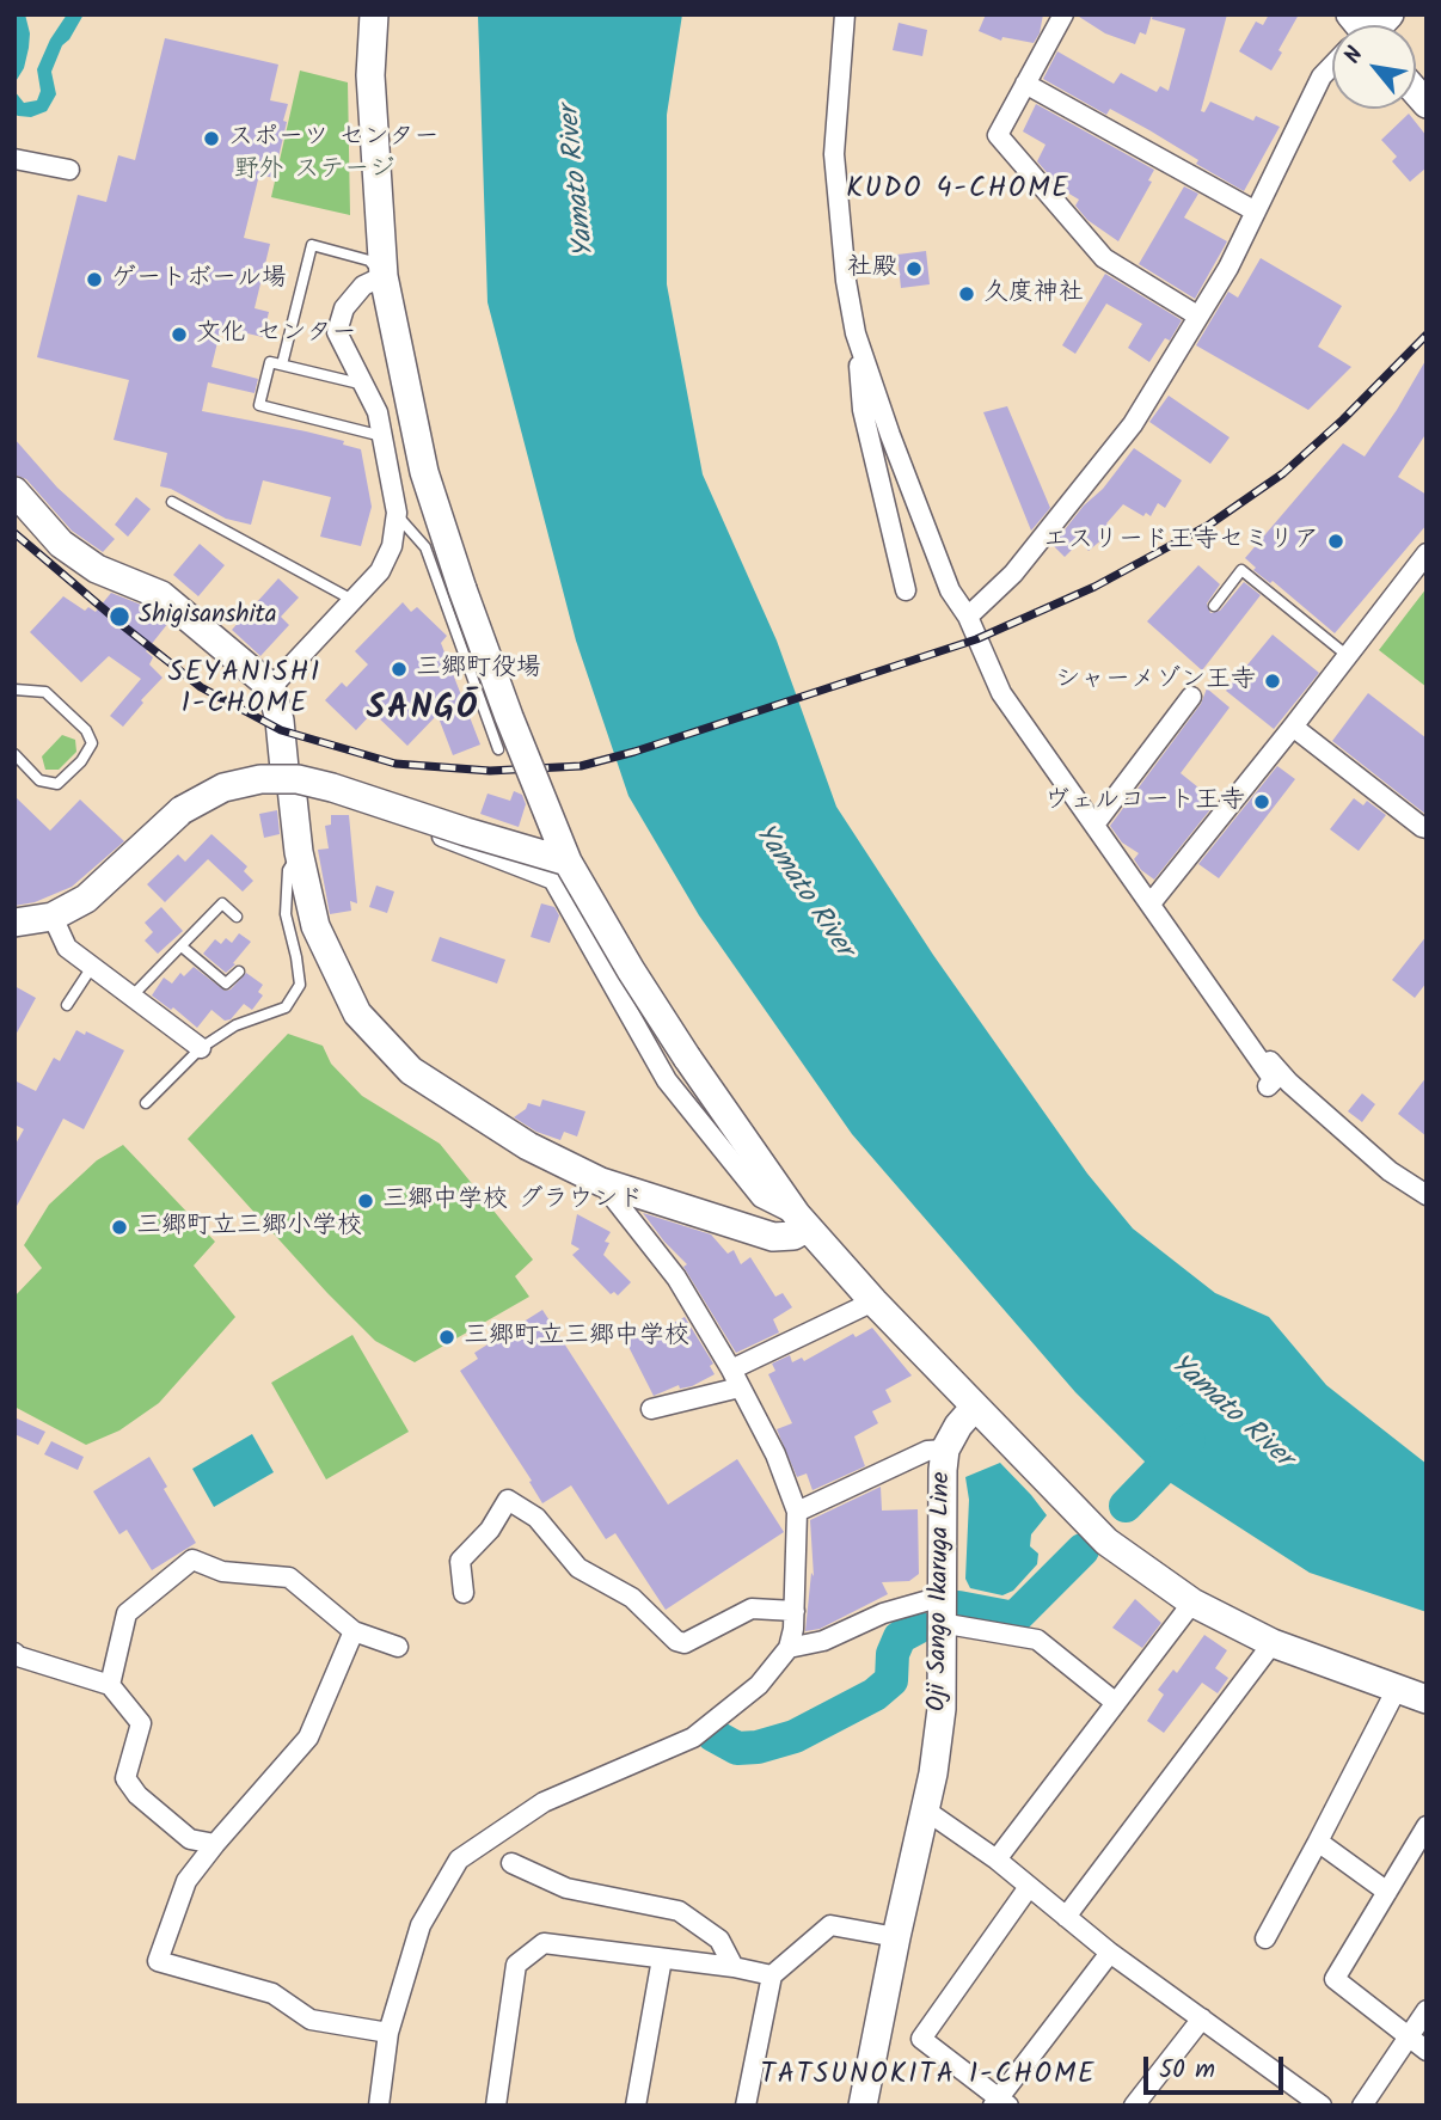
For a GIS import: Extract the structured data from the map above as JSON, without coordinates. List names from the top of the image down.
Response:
{
  "streets": {
    "street": ["Oji Sango Ikaruga Line"]
  },
  "districts": [
    "KUDO 4-CHOME",
    "SEYANISHI 1-CHOME",
    "SANGŌ",
    "TATSUNOKITA 1-CHOME"
  ],
  "water": ["Yamato River"],
  "parks": ["野外 ステージ"],
  "places": [
    "スポーツ センター",
    "社殿",
    "ゲートボール場",
    "久度神社",
    "文化 センター",
    "エスリード王寺セミリア",
    "Shigisanshita",
    "三郷町役場",
    "シャーメゾン王寺",
    "ヴェルコート王寺",
    "三郷中学校 グラウンド",
    "三郷町立三郷小学校",
    "三郷町立三郷中学校"
  ],
  "scale_bar": "50 m",
  "north": "top left"
}
